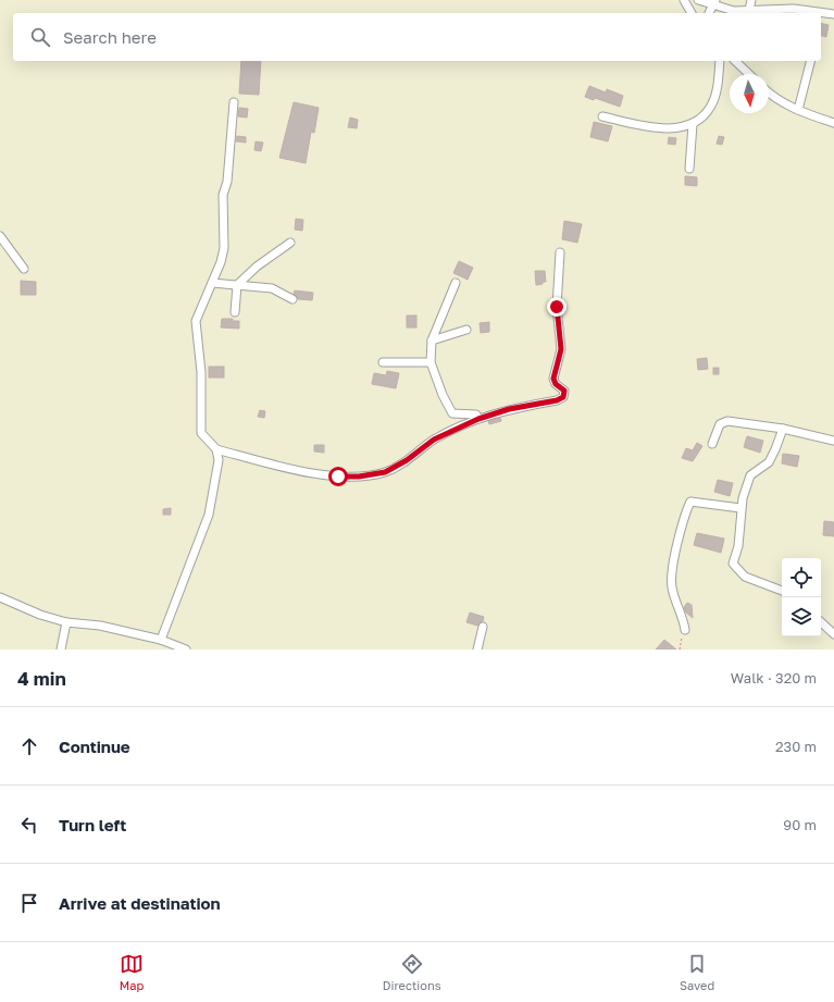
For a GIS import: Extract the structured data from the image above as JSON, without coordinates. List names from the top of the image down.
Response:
{
  "north": "bottom",
  "page": {
    "search": "Search here",
    "heading": ["4 min", "Walk · 320 m"],
    "list": [
      ["Continue", "230 m"],
      ["Turn left", "90 m"],
      "Arrive at destination"
    ],
    "nav": ["Map", "Directions", "Saved"]
  }
}
